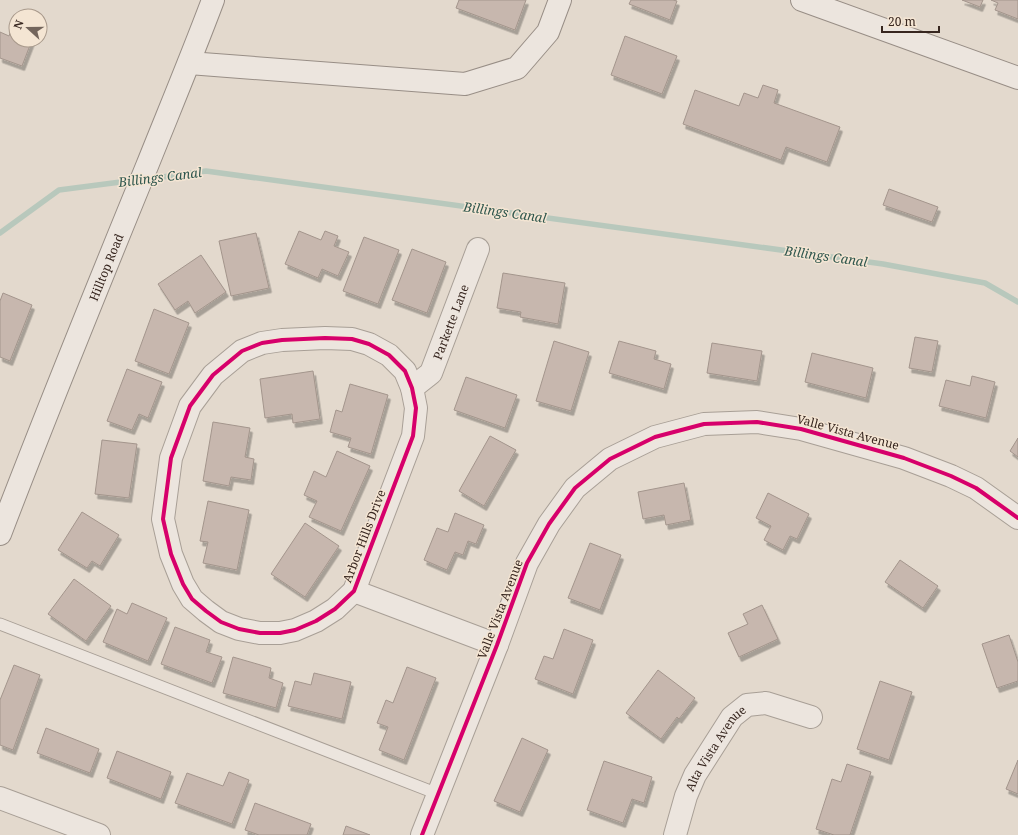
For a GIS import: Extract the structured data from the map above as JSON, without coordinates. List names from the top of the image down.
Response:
{
  "streets": {
    "street": [
      "Hilltop Road",
      "Parkette Lane",
      "Valle Vista Avenue",
      "Arbor Hills Drive",
      "Alta Vista Avenue"
    ]
  },
  "crossings": [
    ["Parkette Lane", "Arbor Hills Drive"],
    ["Valle Vista Avenue", "Arbor Hills Drive"]
  ],
  "water": ["Billings Canal"],
  "scale_bar": "20 m",
  "north": "left"
}
